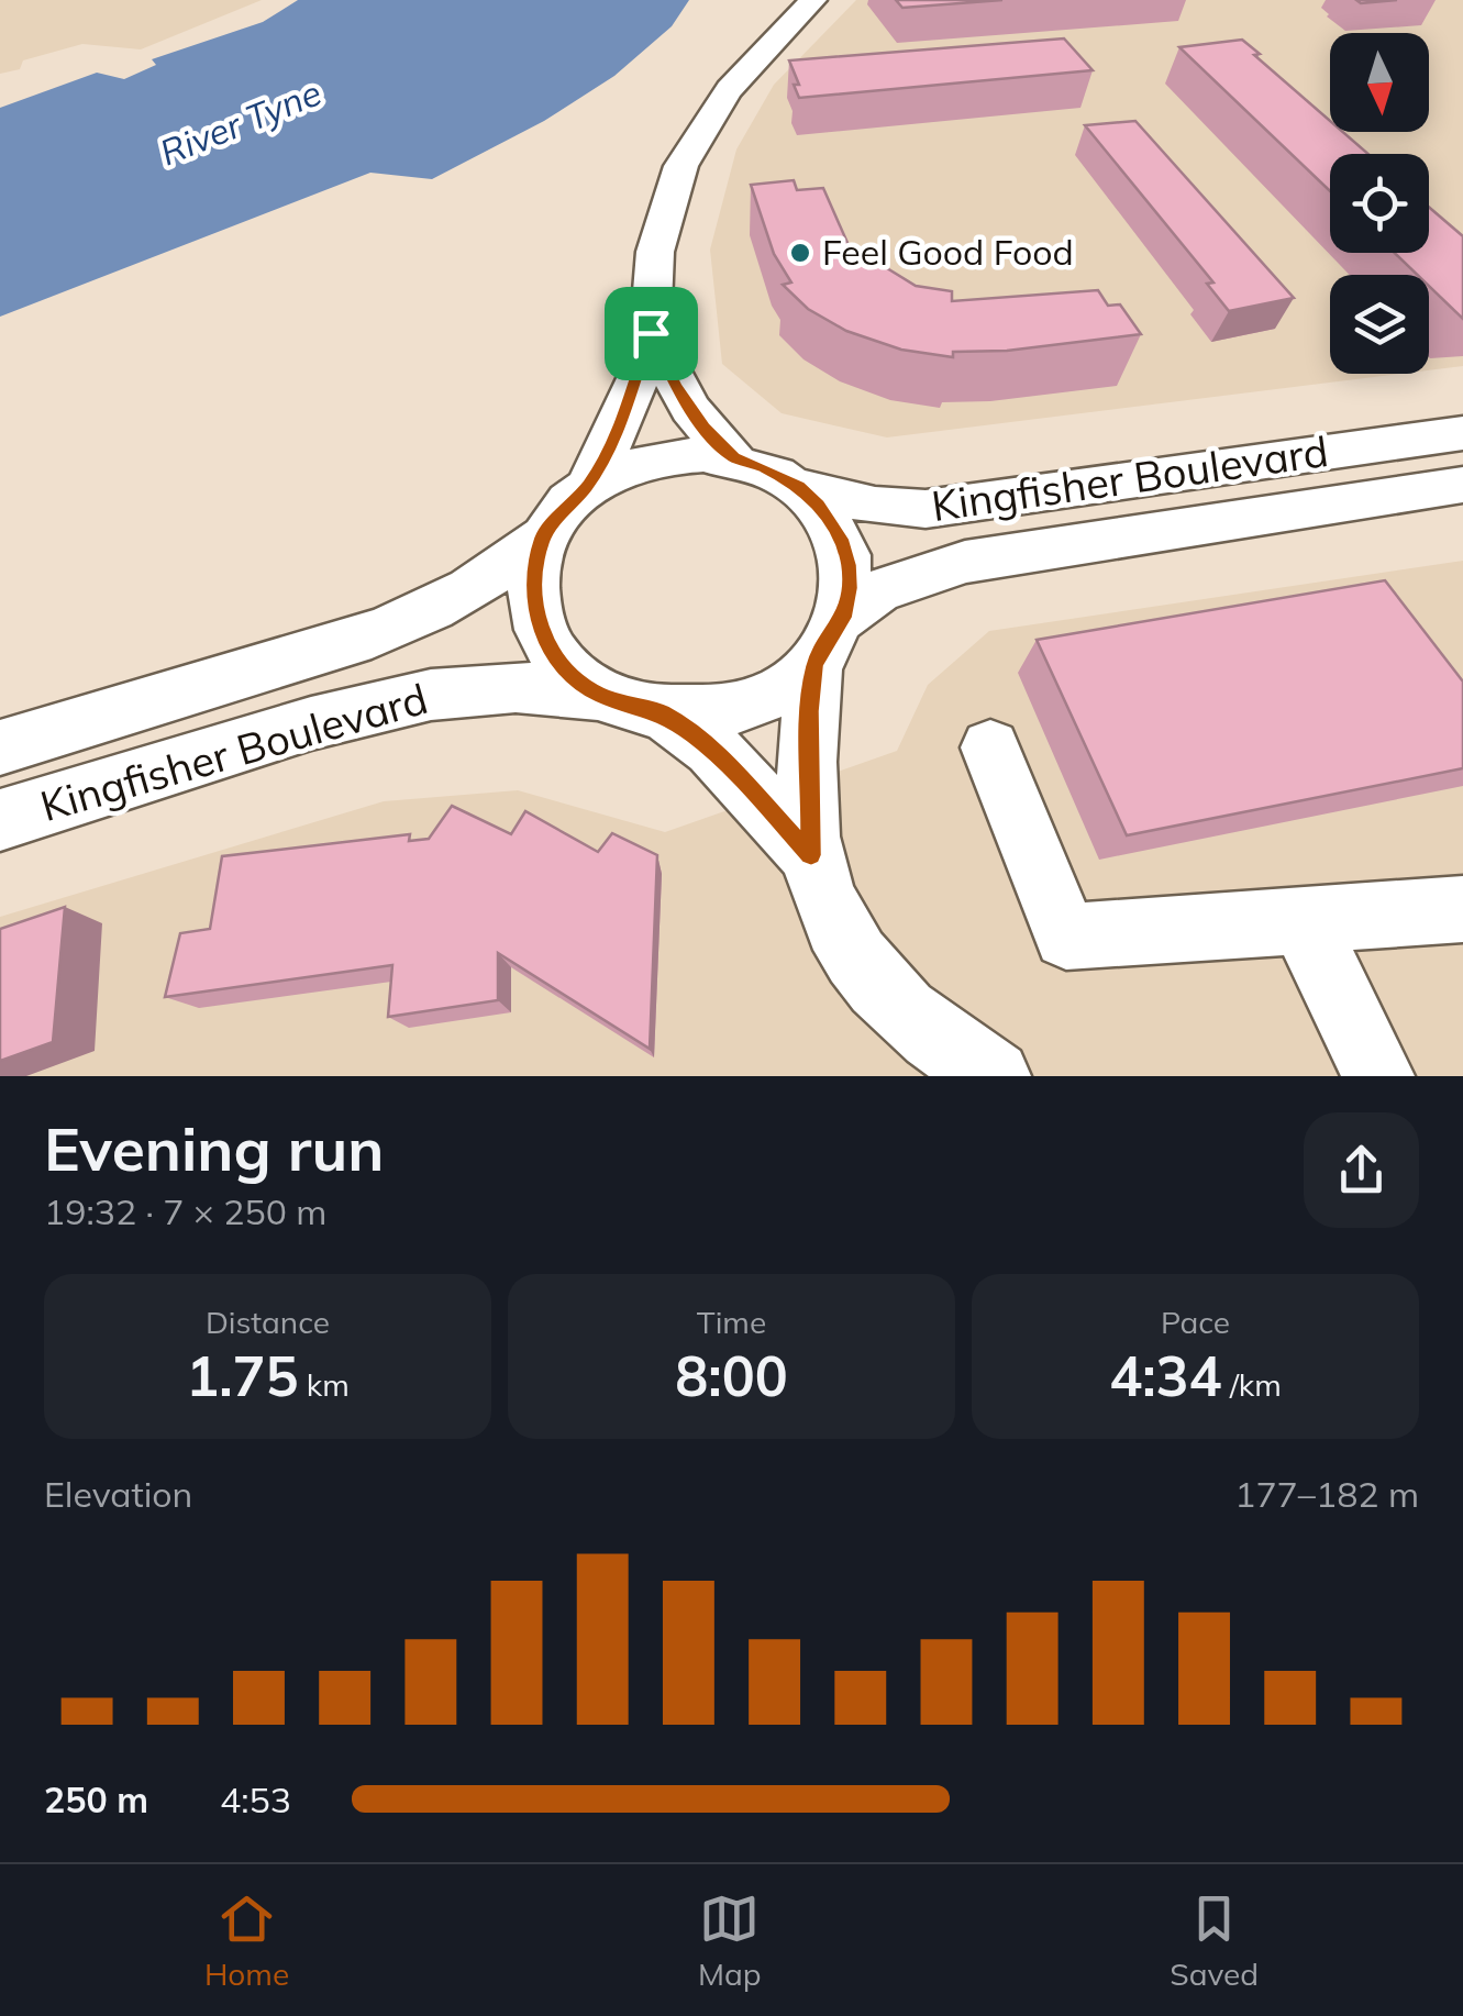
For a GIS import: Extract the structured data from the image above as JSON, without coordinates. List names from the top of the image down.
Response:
{
  "streets": {
    "street": ["Kingfisher Boulevard"]
  },
  "water": ["River Tyne"],
  "places": ["Feel Good Food"],
  "north": "bottom",
  "page": {
    "heading": ["Evening run", "19:32 · 7 × 250 m"],
    "stats": [
      ["Distance", "1.75 km"],
      ["Time", "8:00"],
      ["Pace", "4:34 /km"]
    ],
    "chart": ["Elevation", "177–182 m"],
    "list": [
      {
        "name": "250 m",
        "note": "4:53"
      }
    ],
    "tabs": ["Home", "Map", "Saved"]
  }
}
